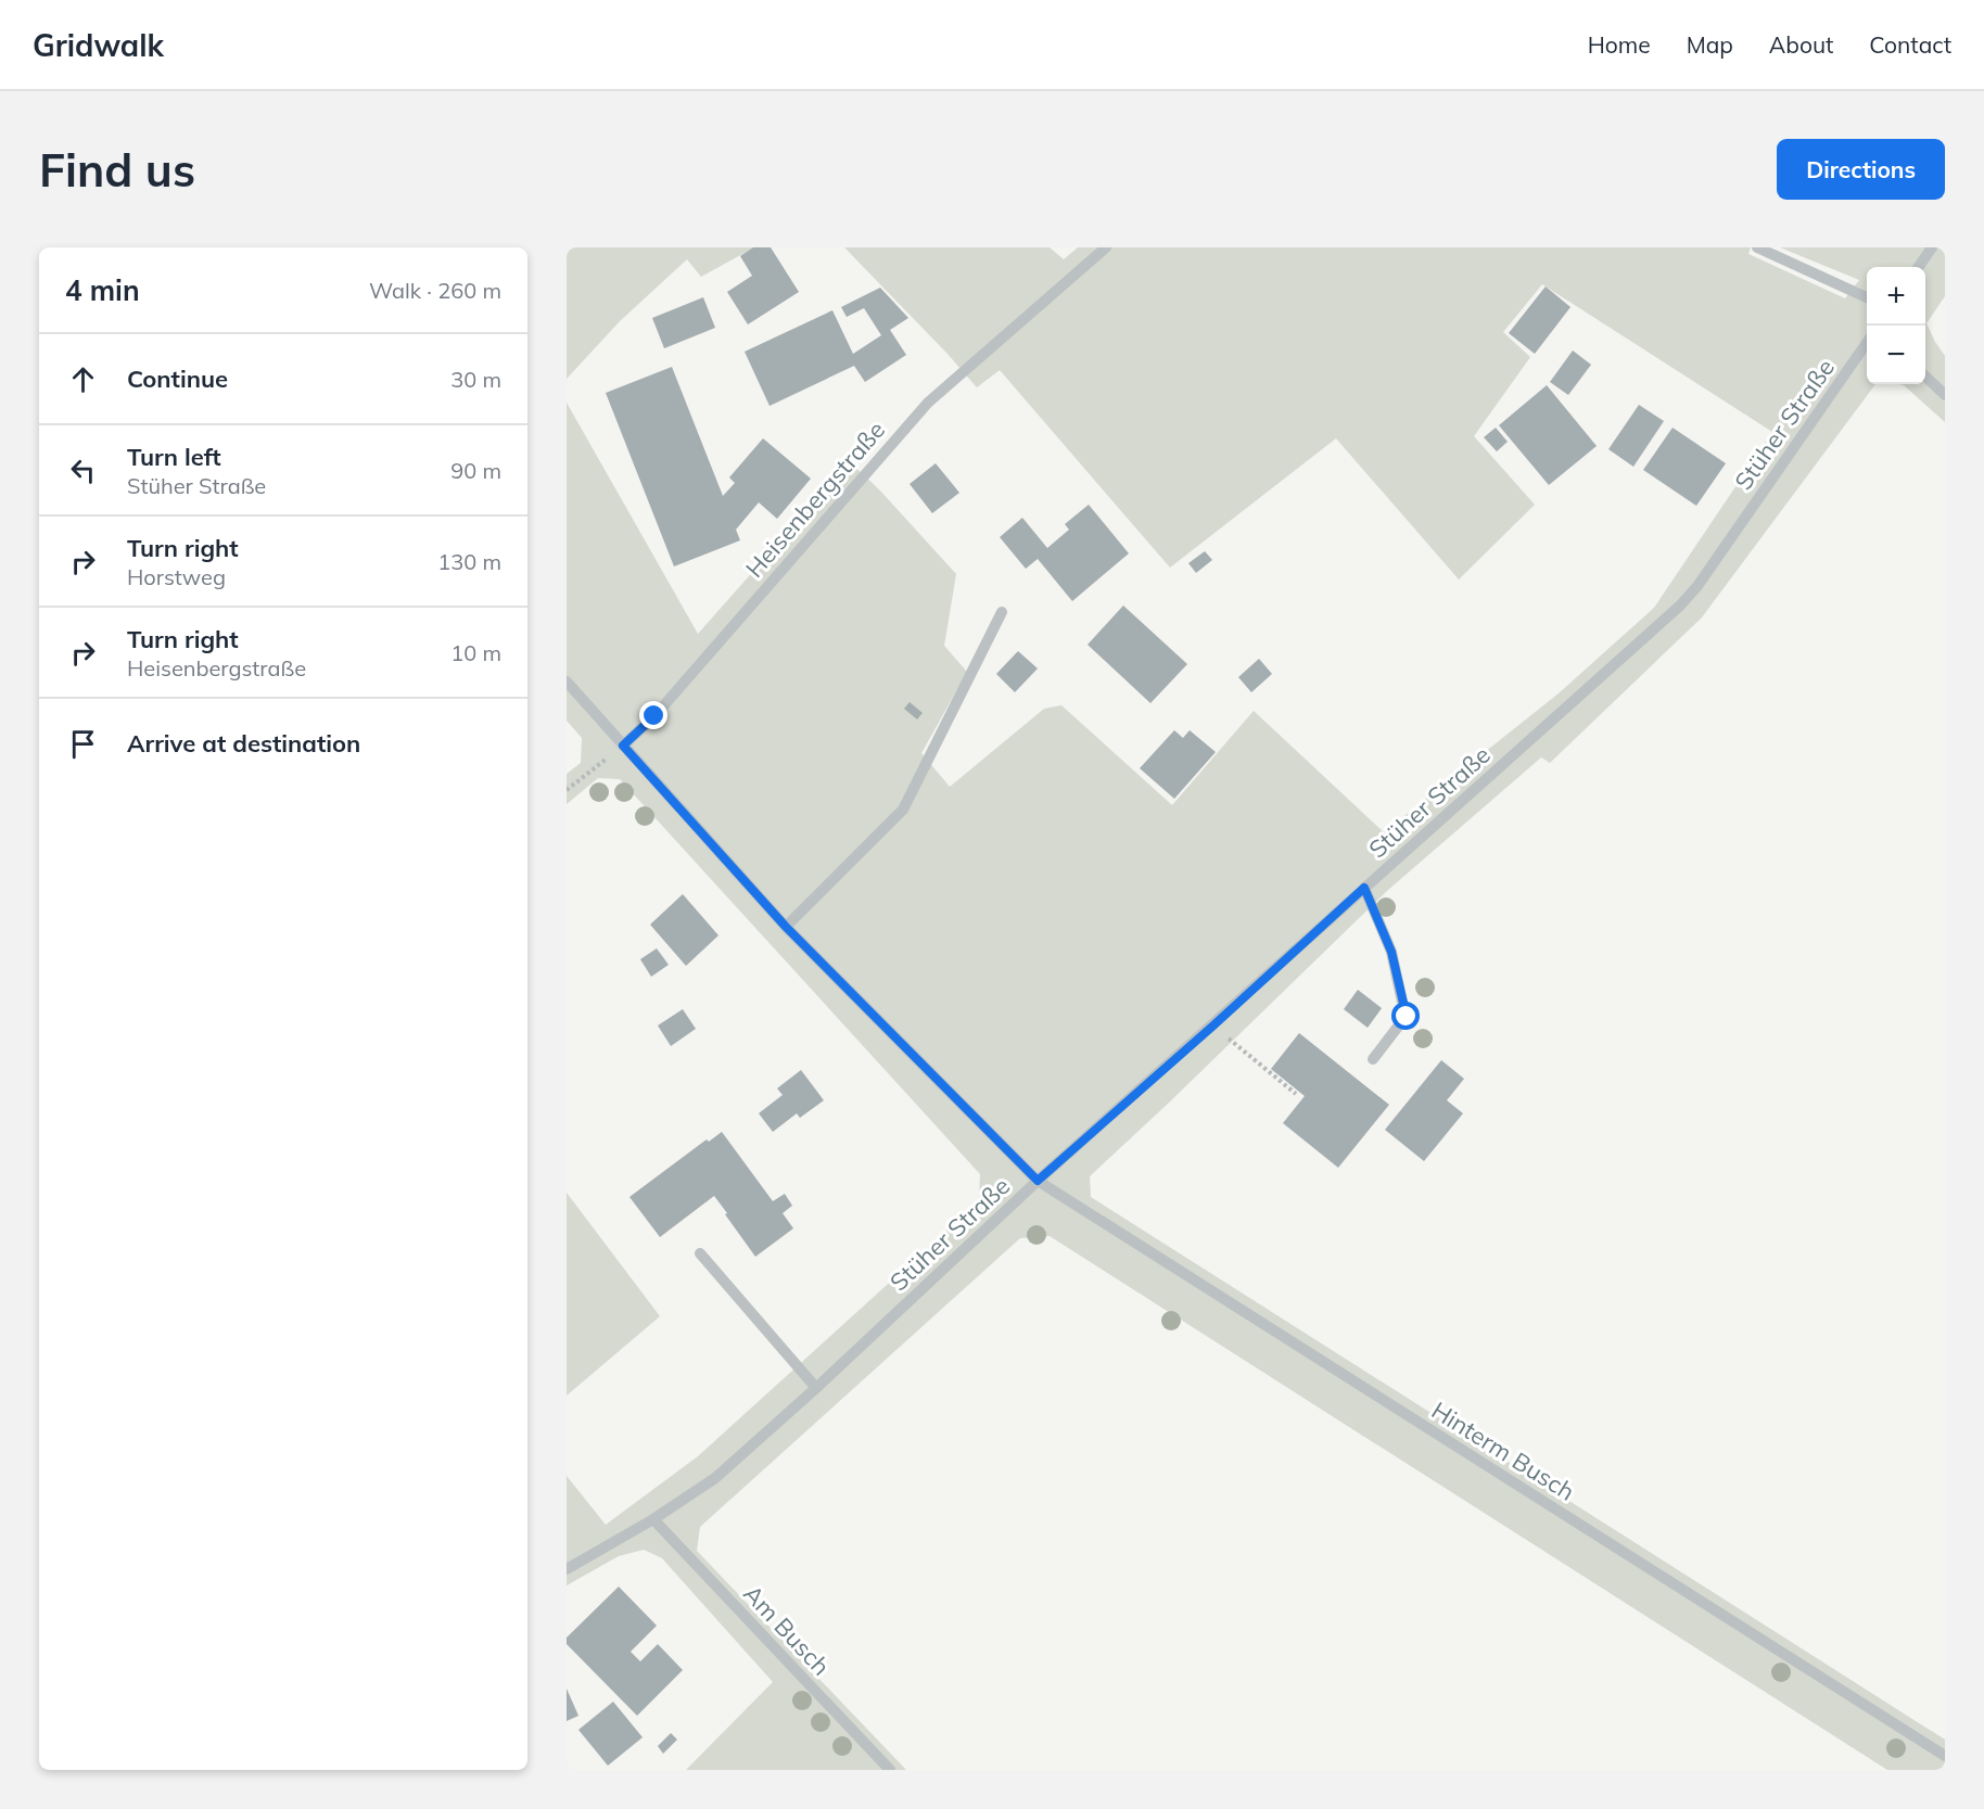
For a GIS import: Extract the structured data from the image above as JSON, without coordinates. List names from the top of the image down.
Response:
{
  "streets": {
    "street": [
      "Stüher Straße",
      "Heisenbergstraße",
      "Hinterm Busch",
      "Am Busch"
    ]
  },
  "crossings": [
    ["Stüher Straße", "Hinterm Busch"],
    ["Stüher Straße", "Am Busch"],
    ["Heisenbergstraße", "Hinterm Busch"]
  ],
  "page": {
    "header": "Gridwalk",
    "nav": [
      "Home",
      "Map",
      "About",
      "Contact"
    ],
    "buttons": "Directions",
    "title": "Find us",
    "heading": ["4 min", "Walk · 260 m"],
    "map_buttons": ["+", "−"],
    "list": [
      ["Continue", "30 m"],
      ["Turn left", "Stüher Straße", "90 m"],
      ["Turn right", "Horstweg", "130 m"],
      ["Turn right", "Heisenbergstraße", "10 m"],
      "Arrive at destination"
    ]
  }
}
